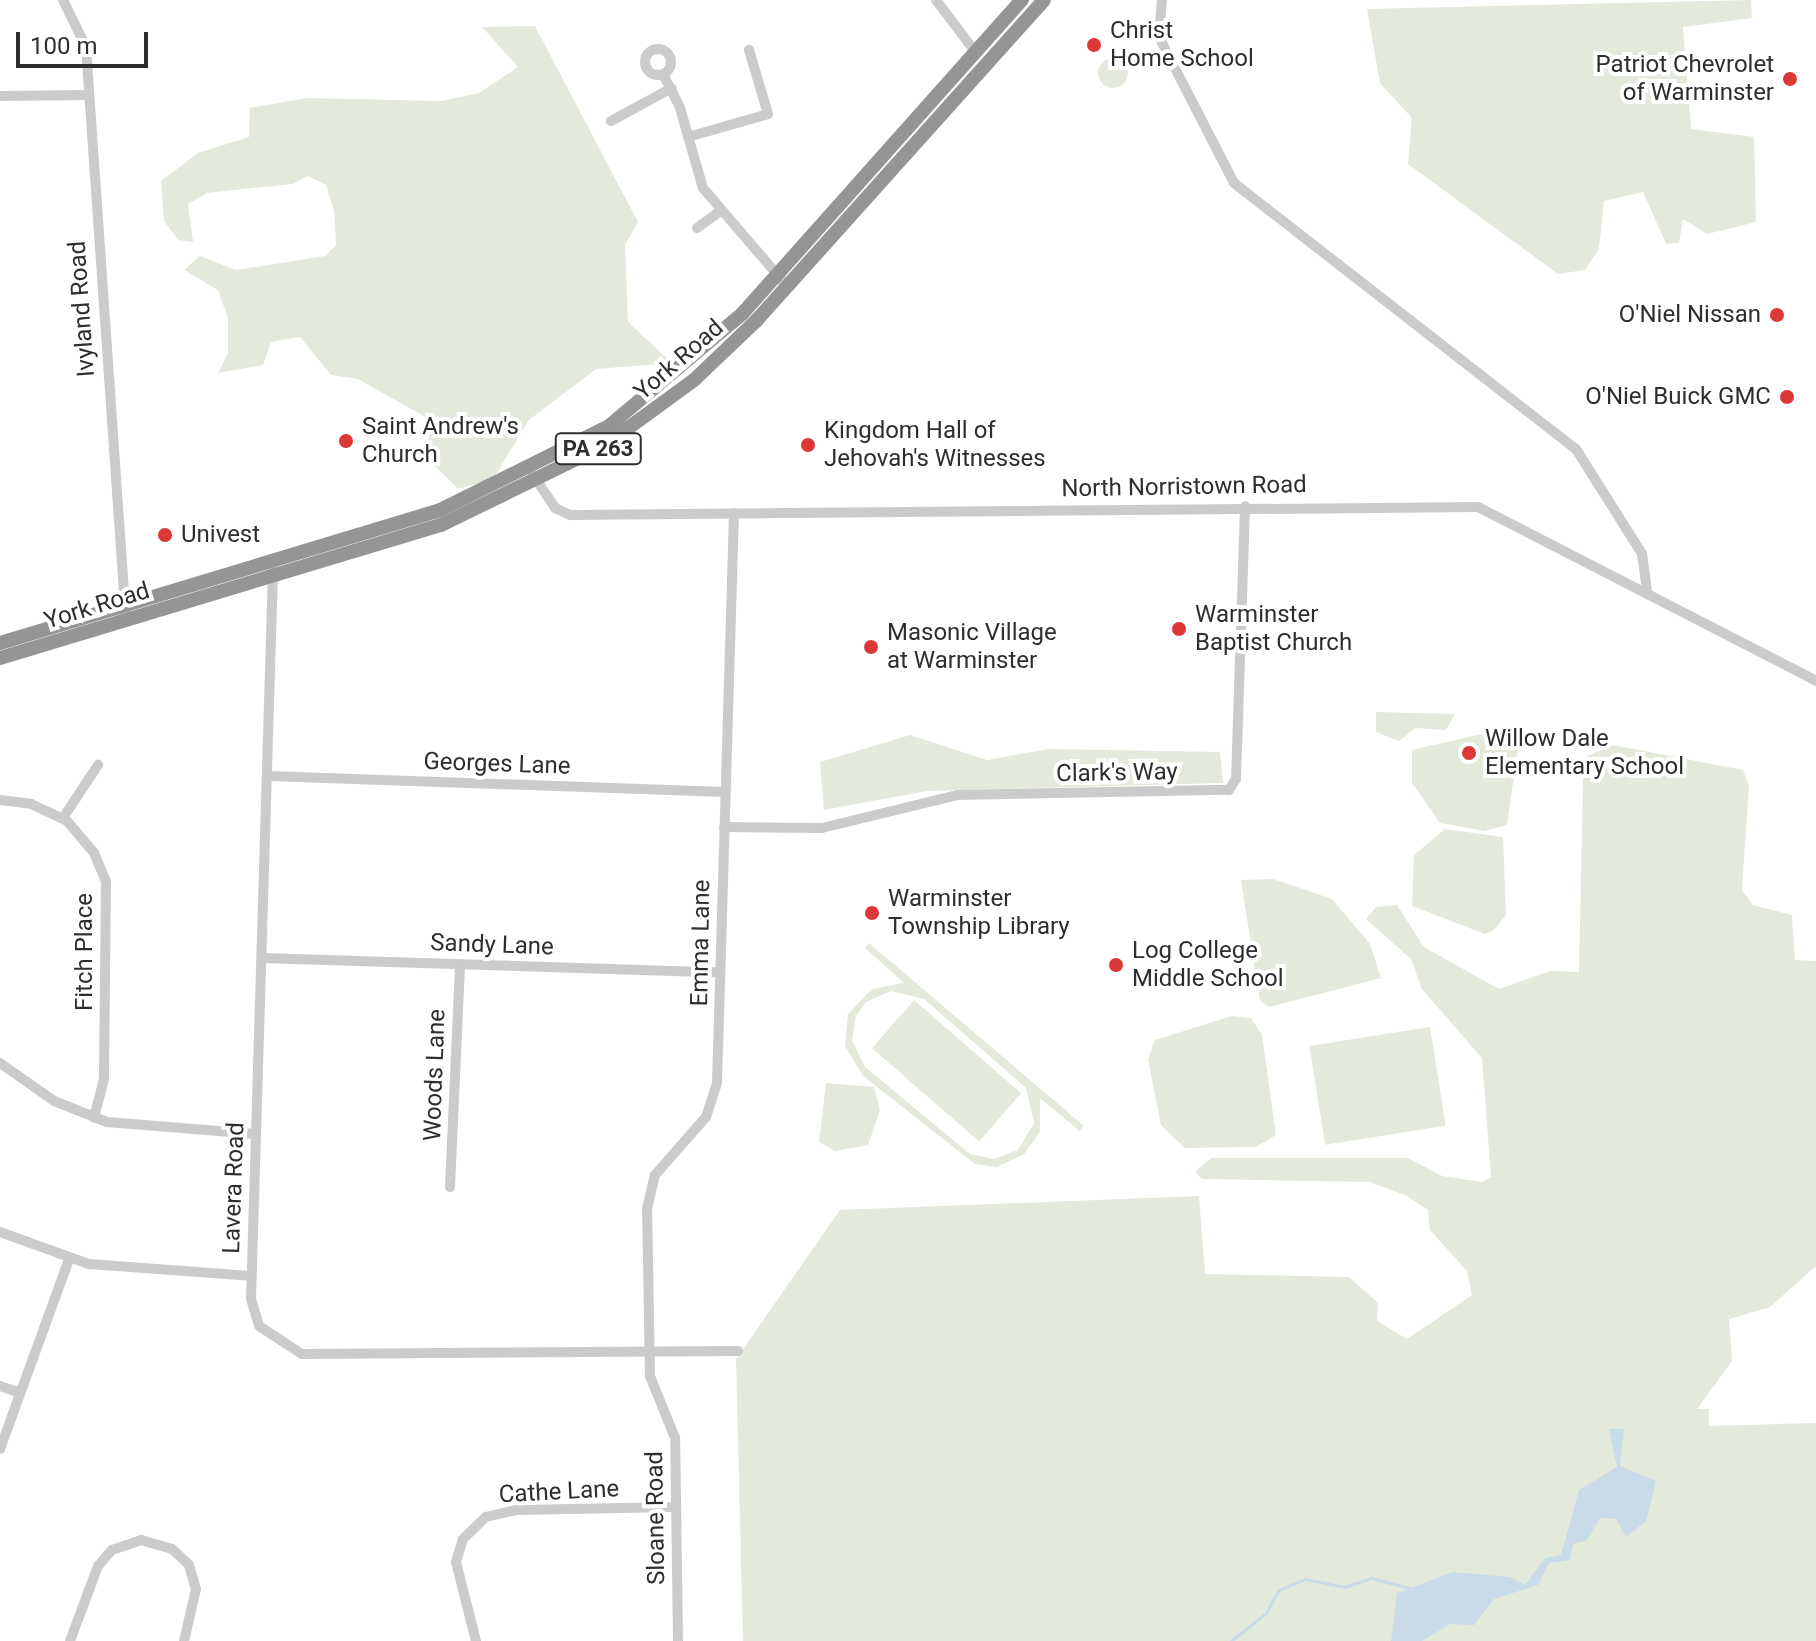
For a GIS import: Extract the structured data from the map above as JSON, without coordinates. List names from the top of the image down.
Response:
{
  "streets": {
    "highway": ["York Road", "PA 263"],
    "street": [
      "Ivyland Road",
      "North Norristown Road",
      "Georges Lane",
      "Clark's Way",
      "Emma Lane",
      "Sandy Lane",
      "Fitch Place",
      "Woods Lane",
      "Lavera Road",
      "Cathe Lane",
      "Sloane Road"
    ]
  },
  "crossings": [
    ["Ivyland Road", "York Road"],
    ["York Road", "North Norristown Road"],
    ["York Road", "Lavera Road"],
    ["North Norristown Road", "Clark's Way"],
    ["North Norristown Road", "Emma Lane"],
    ["Georges Lane", "Emma Lane"],
    ["Georges Lane", "Lavera Road"],
    ["Clark's Way", "Emma Lane"],
    ["Emma Lane", "Sandy Lane"],
    ["Emma Lane", "Lavera Road"],
    ["Emma Lane", "Sloane Road"],
    ["Sandy Lane", "Woods Lane"],
    ["Sandy Lane", "Lavera Road"],
    ["Lavera Road", "Sloane Road"],
    ["Cathe Lane", "Sloane Road"]
  ],
  "places": [
    "Christ Home School",
    "Patriot Chevrolet of Warminster",
    "O'Niel Nissan",
    "O'Niel Buick GMC",
    "Saint Andrew's Church",
    "Kingdom Hall of Jehovah's Witnesses",
    "Univest",
    "Warminster Baptist Church",
    "Masonic Village at Warminster",
    "Willow Dale Elementary School",
    "Warminster Township Library",
    "Log College Middle School"
  ],
  "scale_bar": "100 m"
}
